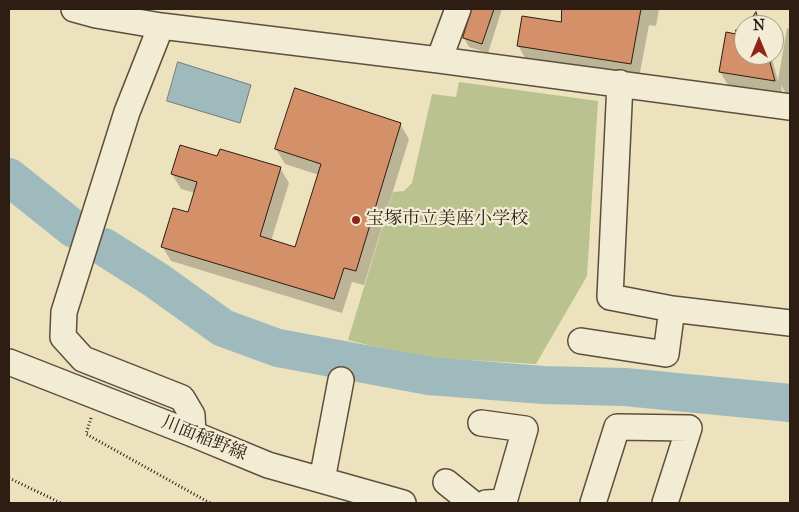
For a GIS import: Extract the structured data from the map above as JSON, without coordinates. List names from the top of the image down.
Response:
{
  "streets": {
    "street": ["川面稲野線"]
  },
  "places": ["宝塚市立美座小学校"],
  "north": "top"
}
